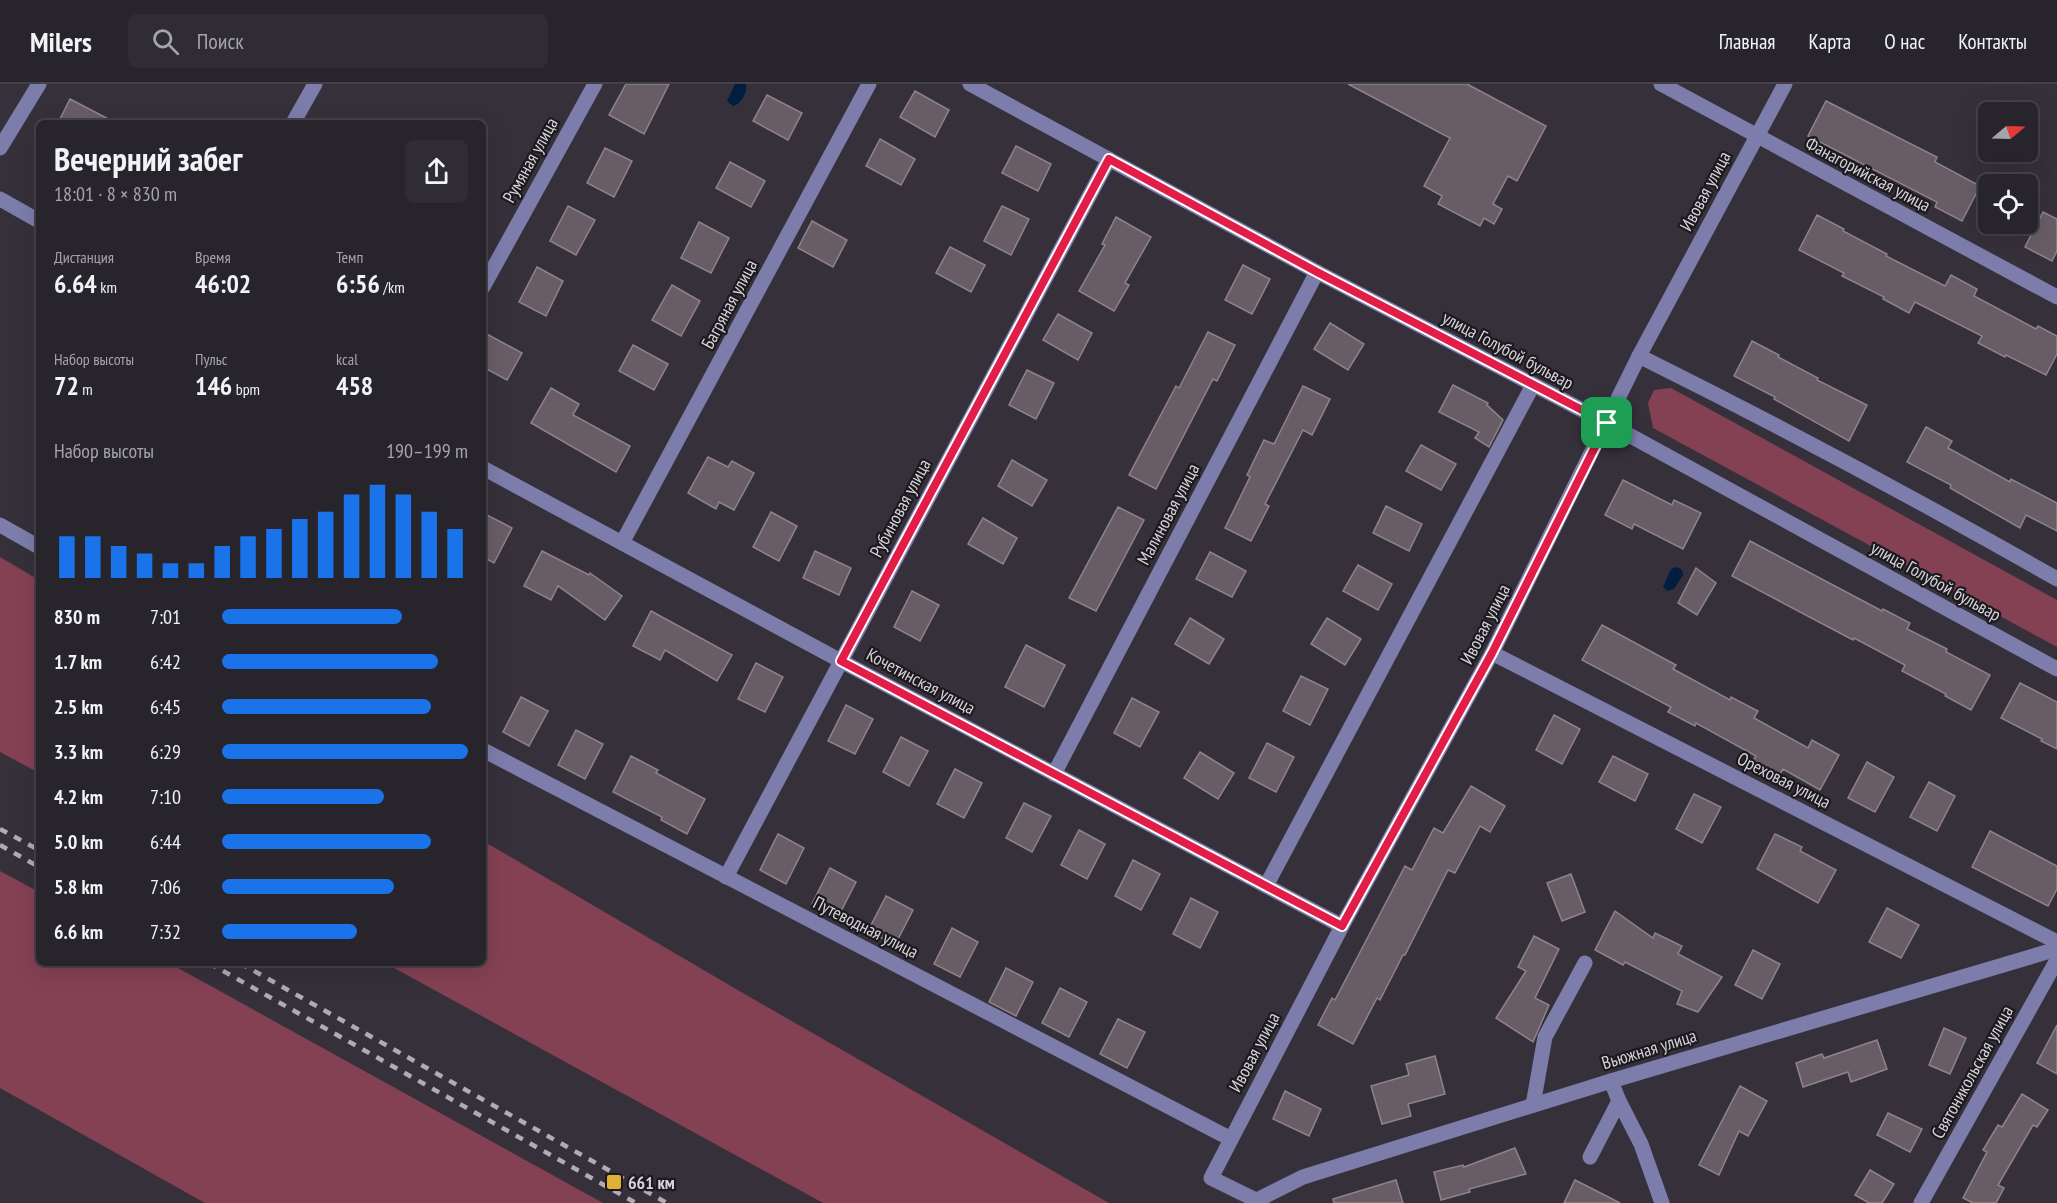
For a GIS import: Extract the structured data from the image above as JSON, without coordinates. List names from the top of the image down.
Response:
{
  "streets": {
    "street": [
      "Румяная улица",
      "Фанагорийская улица",
      "Ивовая улица",
      "Багряная улица",
      "улица Голубой бульвар",
      "Рубиновая улица",
      "Малиновая улица",
      "Кочетинская улица",
      "Ореховая улица",
      "Путеводная улица",
      "Вьюжная улица",
      "Святоникольская улица"
    ]
  },
  "crossings": [
    ["Фанагорийская улица", "Ивовая улица"],
    ["Ивовая улица", "улица Голубой бульвар"],
    ["Ивовая улица", "Кочетинская улица"],
    ["Ивовая улица", "Ореховая улица"],
    ["Ивовая улица", "Путеводная улица"],
    ["Ивовая улица", "Вьюжная улица"],
    ["Багряная улица", "Кочетинская улица"],
    ["улица Голубой бульвар", "Рубиновая улица"],
    ["улица Голубой бульвар", "Малиновая улица"],
    ["Рубиновая улица", "Кочетинская улица"],
    ["Рубиновая улица", "Путеводная улица"],
    ["Малиновая улица", "Кочетинская улица"]
  ],
  "places": {
    "transit": ["661 км"]
  },
  "north": "right",
  "page": {
    "header": "Milers",
    "search": "Поиск",
    "nav": [
      "Главная",
      "Карта",
      "О нас",
      "Контакты"
    ],
    "heading": ["Вечерний забег", "18:01 · 8 × 830 m"],
    "stats": [
      ["Дистанция", "6.64 km"],
      ["Время", "46:02"],
      ["Темп", "6:56 /km"],
      ["Набор высоты", "72 m"],
      ["Пульс", "146 bpm"],
      ["kcal", "458"]
    ],
    "chart": ["Набор высоты", "190–199 m"],
    "list": [
      {
        "name": "830 m",
        "note": "7:01"
      },
      {
        "name": "1.7 km",
        "note": "6:42"
      },
      {
        "name": "2.5 km",
        "note": "6:45"
      },
      {
        "name": "3.3 km",
        "note": "6:29"
      },
      {
        "name": "4.2 km",
        "note": "7:10"
      },
      {
        "name": "5.0 km",
        "note": "6:44"
      },
      {
        "name": "5.8 km",
        "note": "7:06"
      },
      {
        "name": "6.6 km",
        "note": "7:32"
      }
    ]
  }
}
